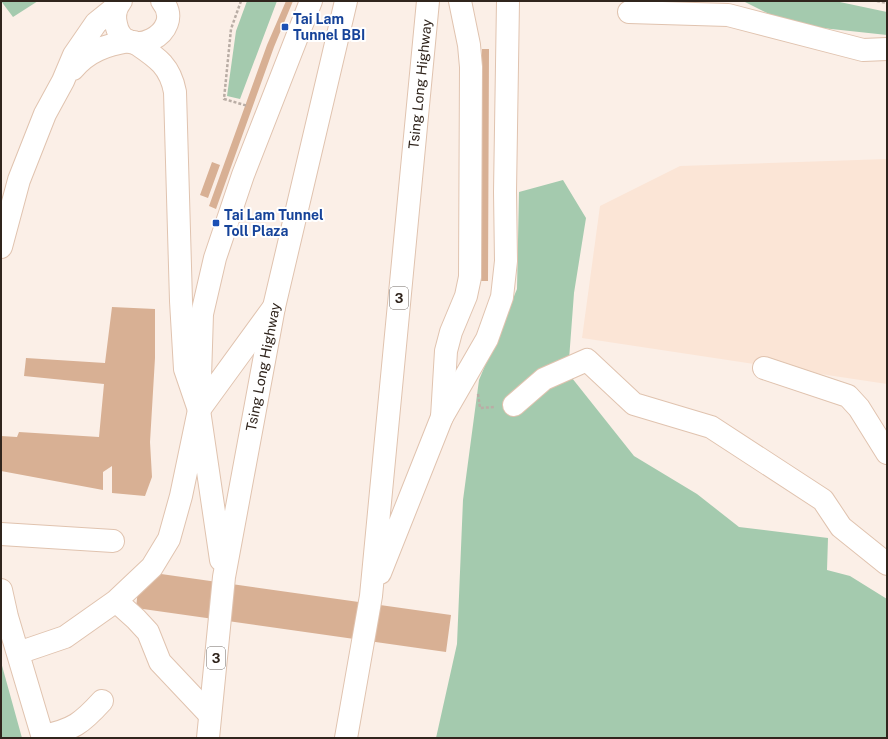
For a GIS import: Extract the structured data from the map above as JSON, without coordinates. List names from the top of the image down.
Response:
{
  "streets": {
    "main road": ["Tsing Long Highway", "3"]
  },
  "places": {
    "transit": ["Tai Lam Tunnel BBI", "Tai Lam Tunnel Toll Plaza"]
  }
}
